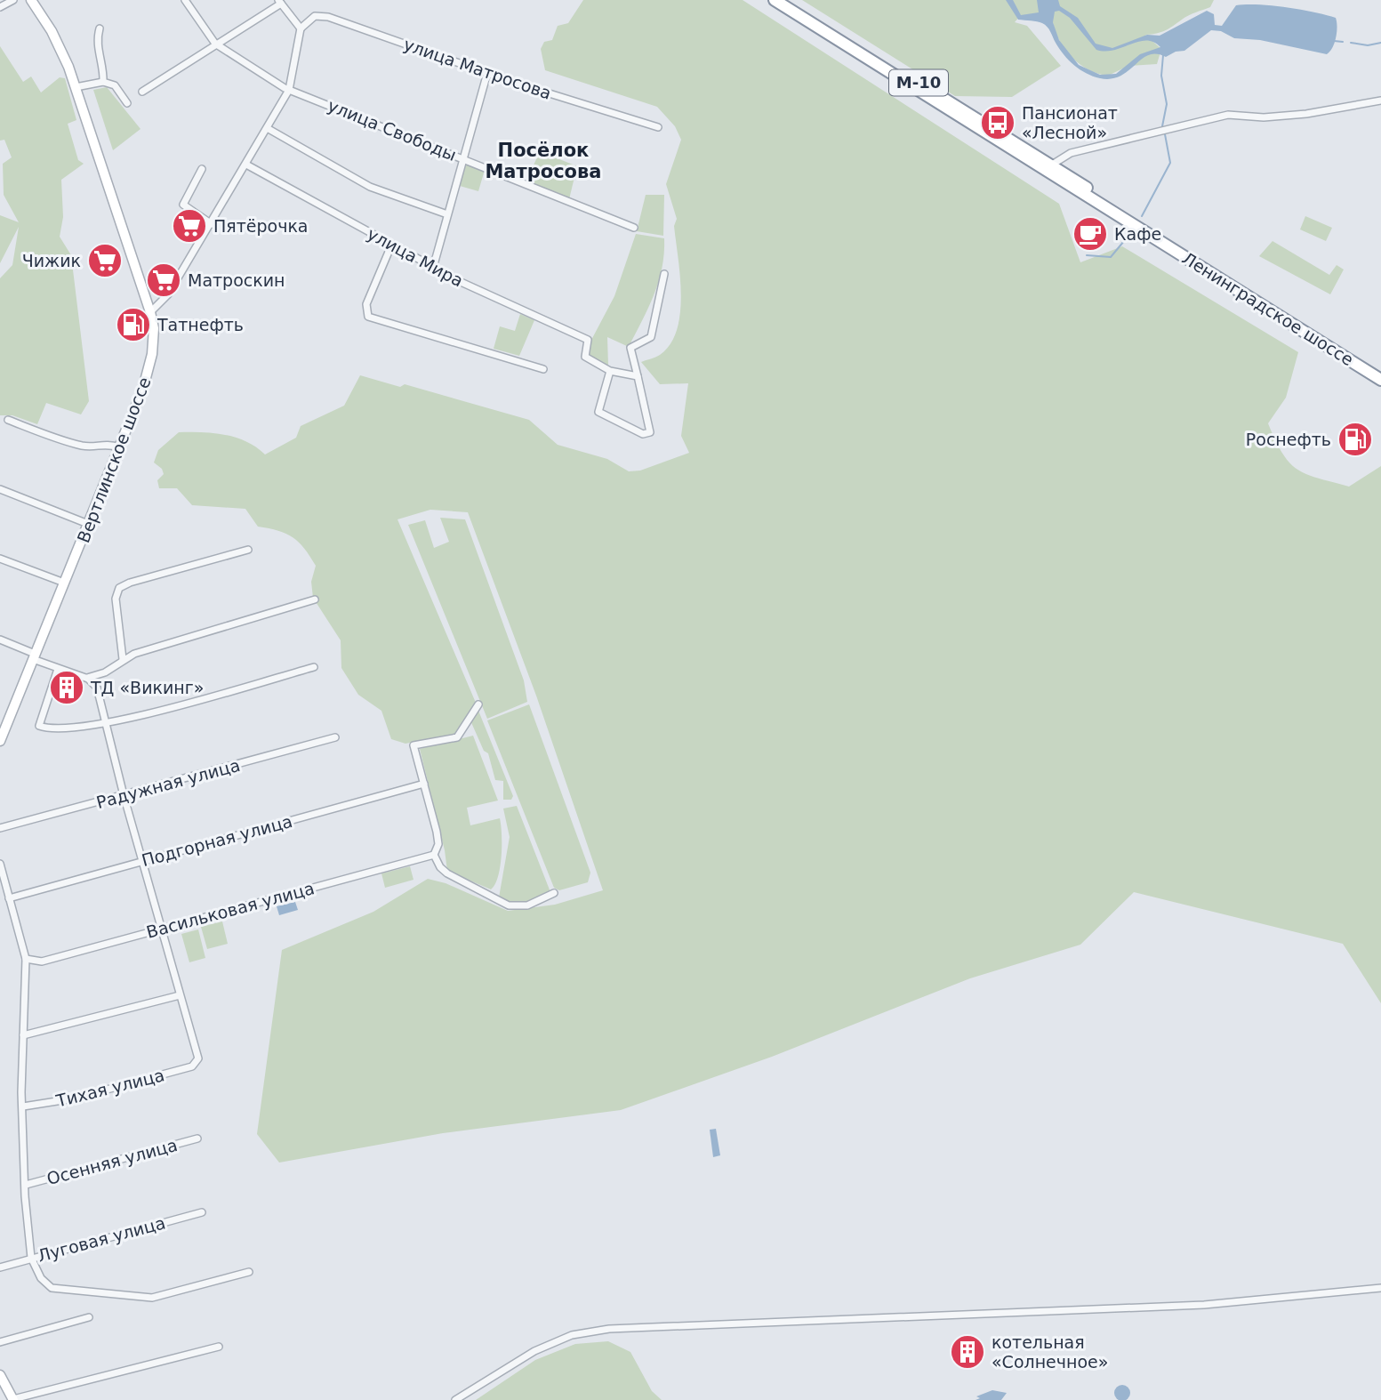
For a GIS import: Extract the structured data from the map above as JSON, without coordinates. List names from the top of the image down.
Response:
{
  "streets": {
    "highway": ["М-10", "Ленинградское шоссе"],
    "main road": ["Вертлинское шоссе"],
    "street": [
      "улица Матросова",
      "улица Свободы",
      "улица Мира",
      "Радужная улица",
      "Подгорная улица",
      "Васильковая улица",
      "Тихая улица",
      "Осенняя улица",
      "Луговая улица"
    ]
  },
  "districts": ["Посёлок Матросова"],
  "places": {
    "bus stop": ["Пансионат «Лесной»"],
    "supermarket": ["Пятёрочка", "Чижик", "Матроскин"],
    "cafe": ["Кафе"],
    "fuel station": ["Татнефть", "Роснефть"],
    "building": ["ТД «Викинг»", "котельная «Солнечное»"]
  }
}
